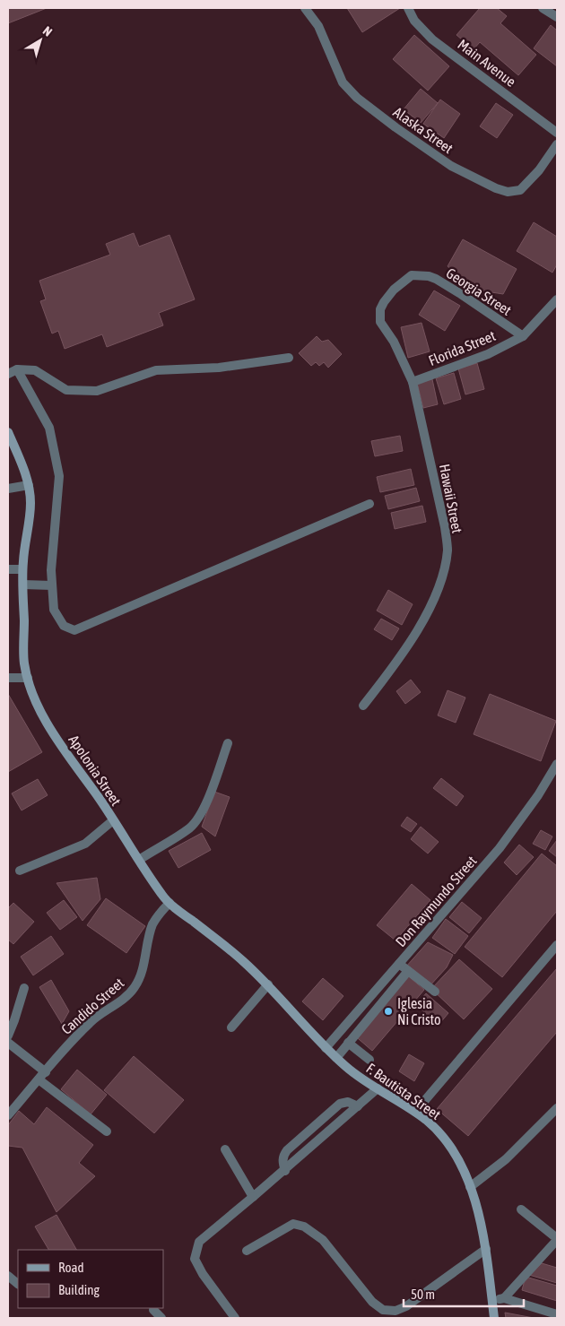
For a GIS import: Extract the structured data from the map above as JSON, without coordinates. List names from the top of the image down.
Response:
{
  "streets": {
    "main road": ["Apolonia Street", "F. Bautista Street"],
    "street": [
      "Main Avenue",
      "Alaska Street",
      "Georgia Street",
      "Florida Street",
      "Hawaii Street",
      "Don Raymundo Street",
      "Candido Street"
    ]
  },
  "crossings": [
    ["Georgia Street", "Florida Street"],
    ["Georgia Street", "Hawaii Street"],
    ["Florida Street", "Hawaii Street"],
    ["Apolonia Street", "Don Raymundo Street"],
    ["Apolonia Street", "Candido Street"],
    ["Apolonia Street", "F. Bautista Street"],
    ["Don Raymundo Street", "F. Bautista Street"]
  ],
  "places": ["Iglesia Ni Cristo"],
  "legend": ["Road", "Building"],
  "scale_bar": "50 m",
  "north": "top right"
}
